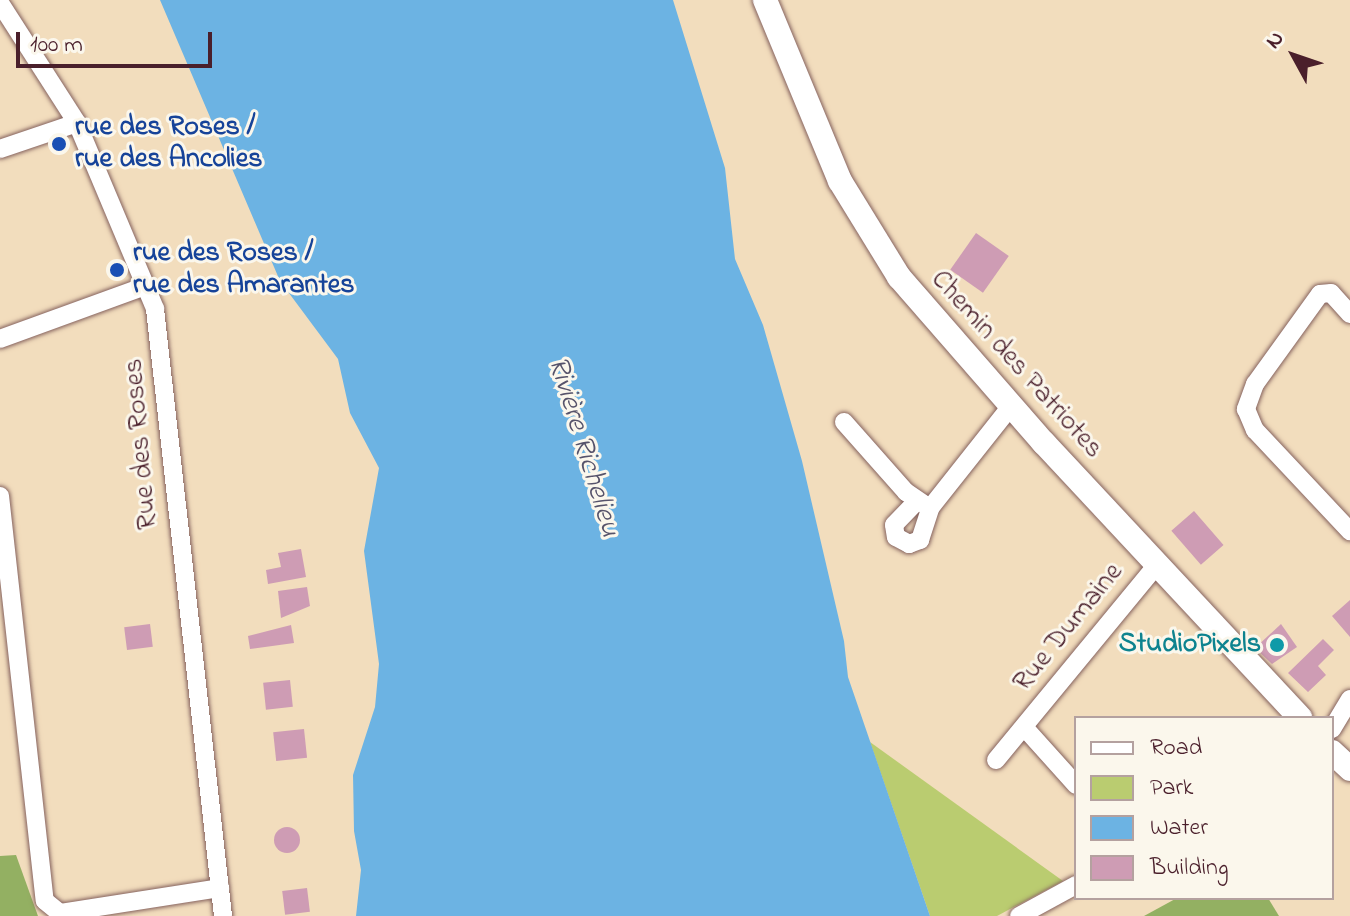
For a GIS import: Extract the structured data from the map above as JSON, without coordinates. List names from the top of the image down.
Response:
{
  "streets": {
    "main road": ["Chemin des Patriotes"],
    "street": ["Rue des Roses", "Rue Dumaine"]
  },
  "crossings": [
    ["Chemin des Patriotes", "Rue Dumaine"]
  ],
  "water": ["Rivière Richelieu"],
  "places": ["rue des Roses / rue des Ancolies", "rue des Roses / rue des Amarantes", "StudioPixels"],
  "legend": [
    "Road",
    "Park",
    "Water",
    "Building"
  ],
  "scale_bar": "100 m",
  "north": "top left"
}
